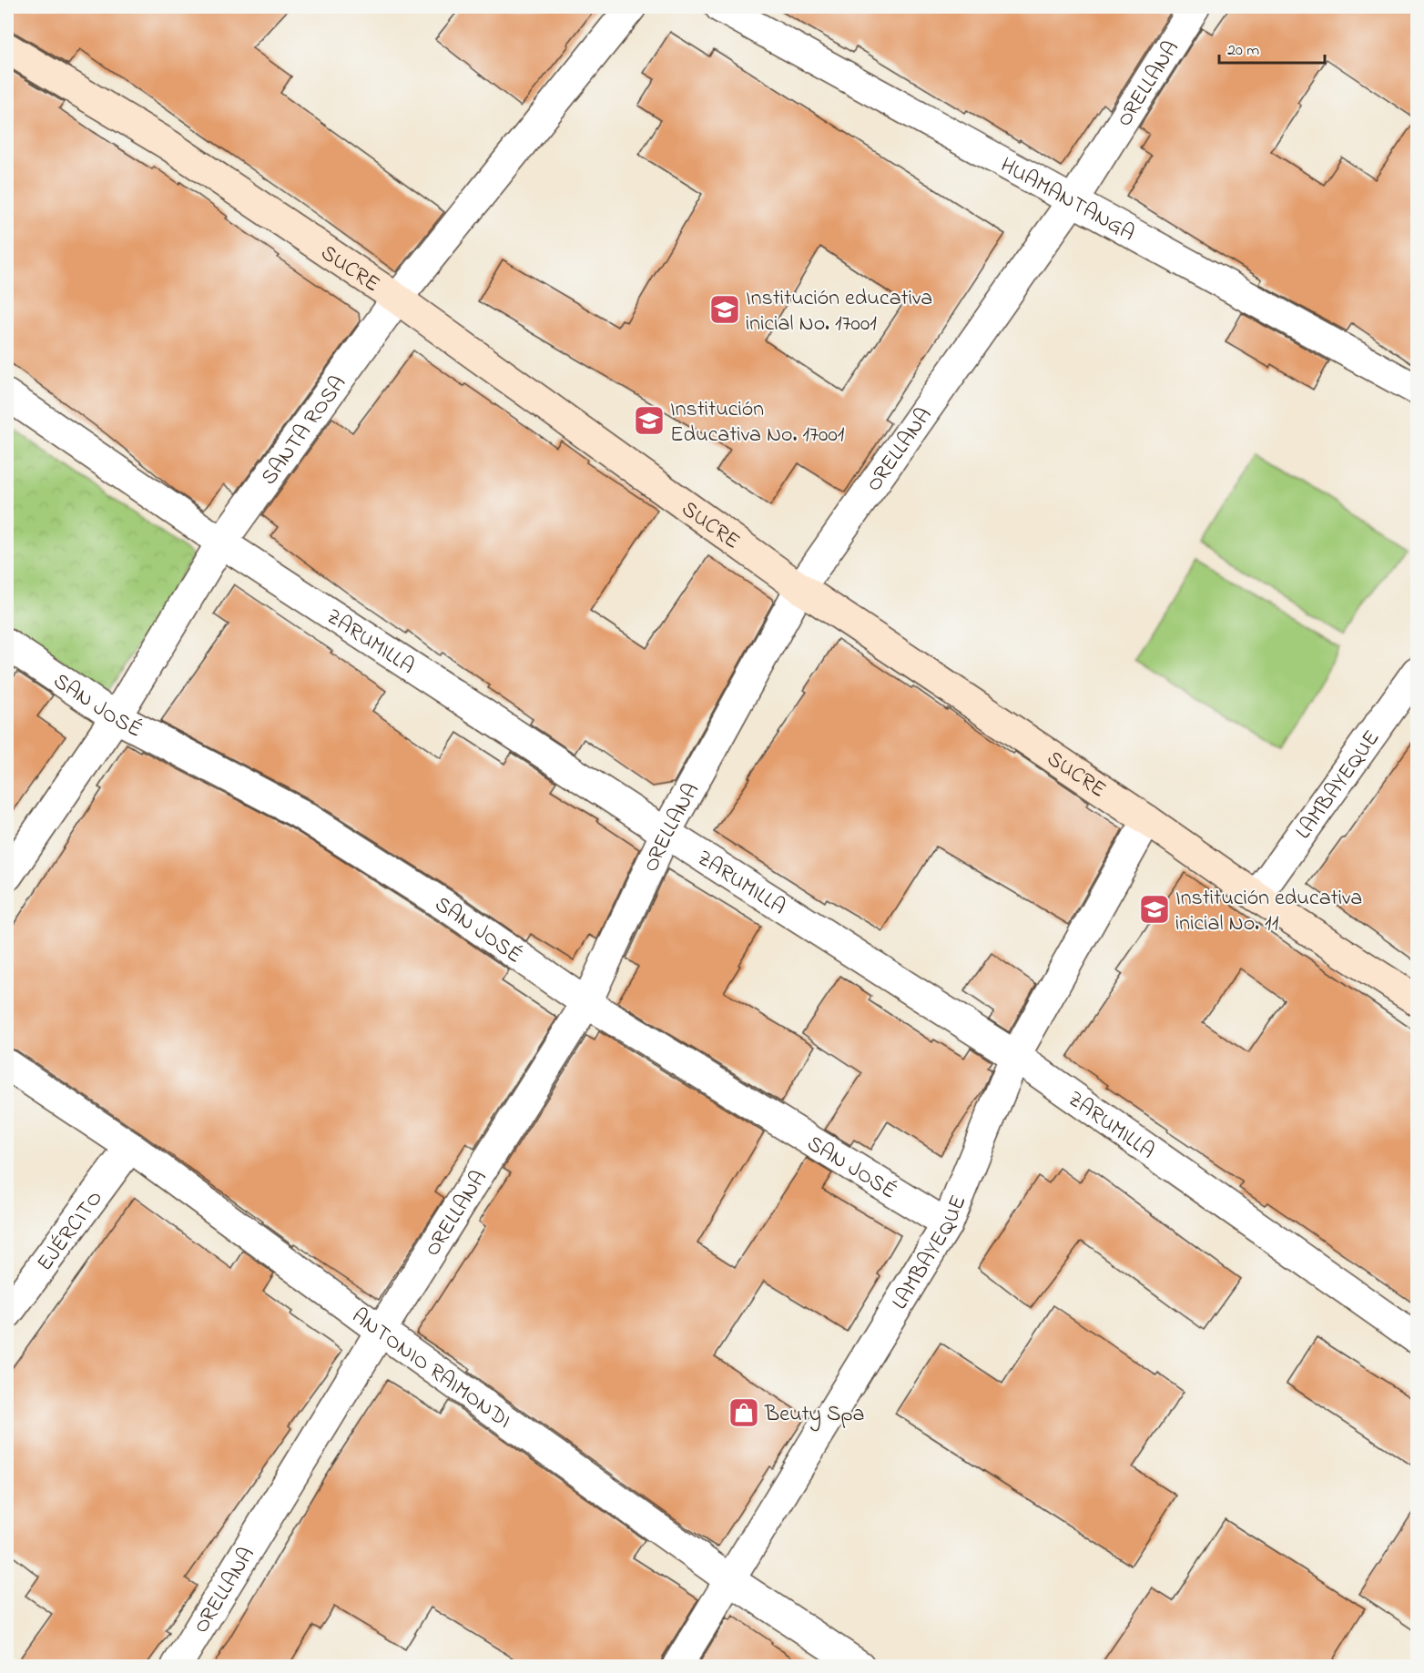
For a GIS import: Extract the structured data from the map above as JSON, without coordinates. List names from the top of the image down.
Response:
{
  "streets": {
    "street": [
      "ORELLANA",
      "HUAMANTANGA",
      "SUCRE",
      "SANTA ROSA",
      "ZARUMILLA",
      "SAN JOSÉ",
      "LAMBAYEQUE",
      "EJÉRCITO",
      "ANTONIO RAIMONDI"
    ]
  },
  "crossings": [
    ["ORELLANA", "HUAMANTANGA"],
    ["ORELLANA", "SUCRE"],
    ["ORELLANA", "ZARUMILLA"],
    ["ORELLANA", "SAN JOSÉ"],
    ["ORELLANA", "ANTONIO RAIMONDI"],
    ["SUCRE", "SANTA ROSA"],
    ["SUCRE", "LAMBAYEQUE"],
    ["SANTA ROSA", "ZARUMILLA"],
    ["SANTA ROSA", "SAN JOSÉ"],
    ["ZARUMILLA", "LAMBAYEQUE"],
    ["SAN JOSÉ", "LAMBAYEQUE"],
    ["LAMBAYEQUE", "ANTONIO RAIMONDI"],
    ["EJÉRCITO", "ANTONIO RAIMONDI"]
  ],
  "places": {
    "school or university": ["Institución educativa inicial No. 17001", "Institución Educativa No. 17001", "Institución educativa inicial No. 11"],
    "shop": ["Beuty Spa"]
  },
  "scale_bar": "20 m"
}
